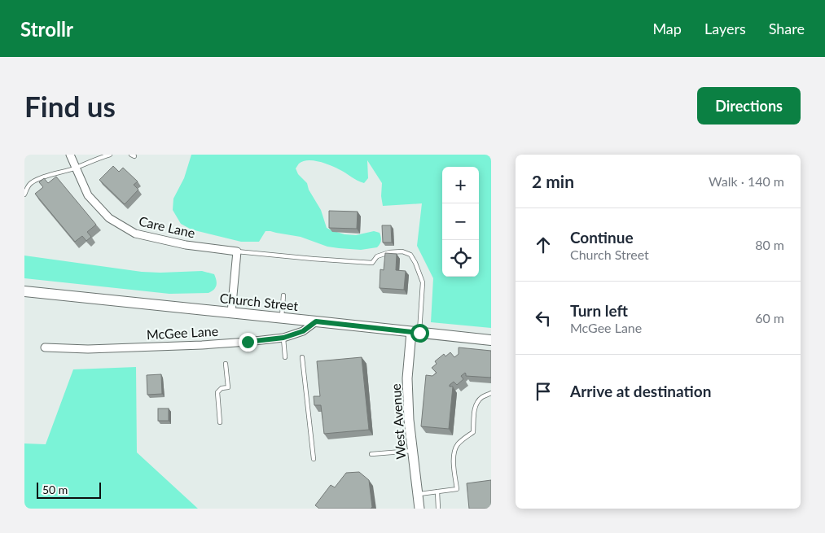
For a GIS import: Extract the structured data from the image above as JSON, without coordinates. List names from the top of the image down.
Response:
{
  "streets": {
    "main road": ["Church Street"],
    "street": ["Care Lane", "McGee Lane", "West Avenue"]
  },
  "crossings": [
    ["Church Street", "McGee Lane"],
    ["Church Street", "West Avenue"]
  ],
  "scale_bar": "50 m",
  "page": {
    "header": "Strollr",
    "nav": ["Map", "Layers", "Share"],
    "buttons": "Directions",
    "title": "Find us",
    "heading": ["2 min", "Walk · 140 m"],
    "map_buttons": ["+", "−"],
    "list": [
      ["Continue", "Church Street", "80 m"],
      ["Turn left", "McGee Lane", "60 m"],
      "Arrive at destination"
    ],
    "scale": "50 m"
  }
}
